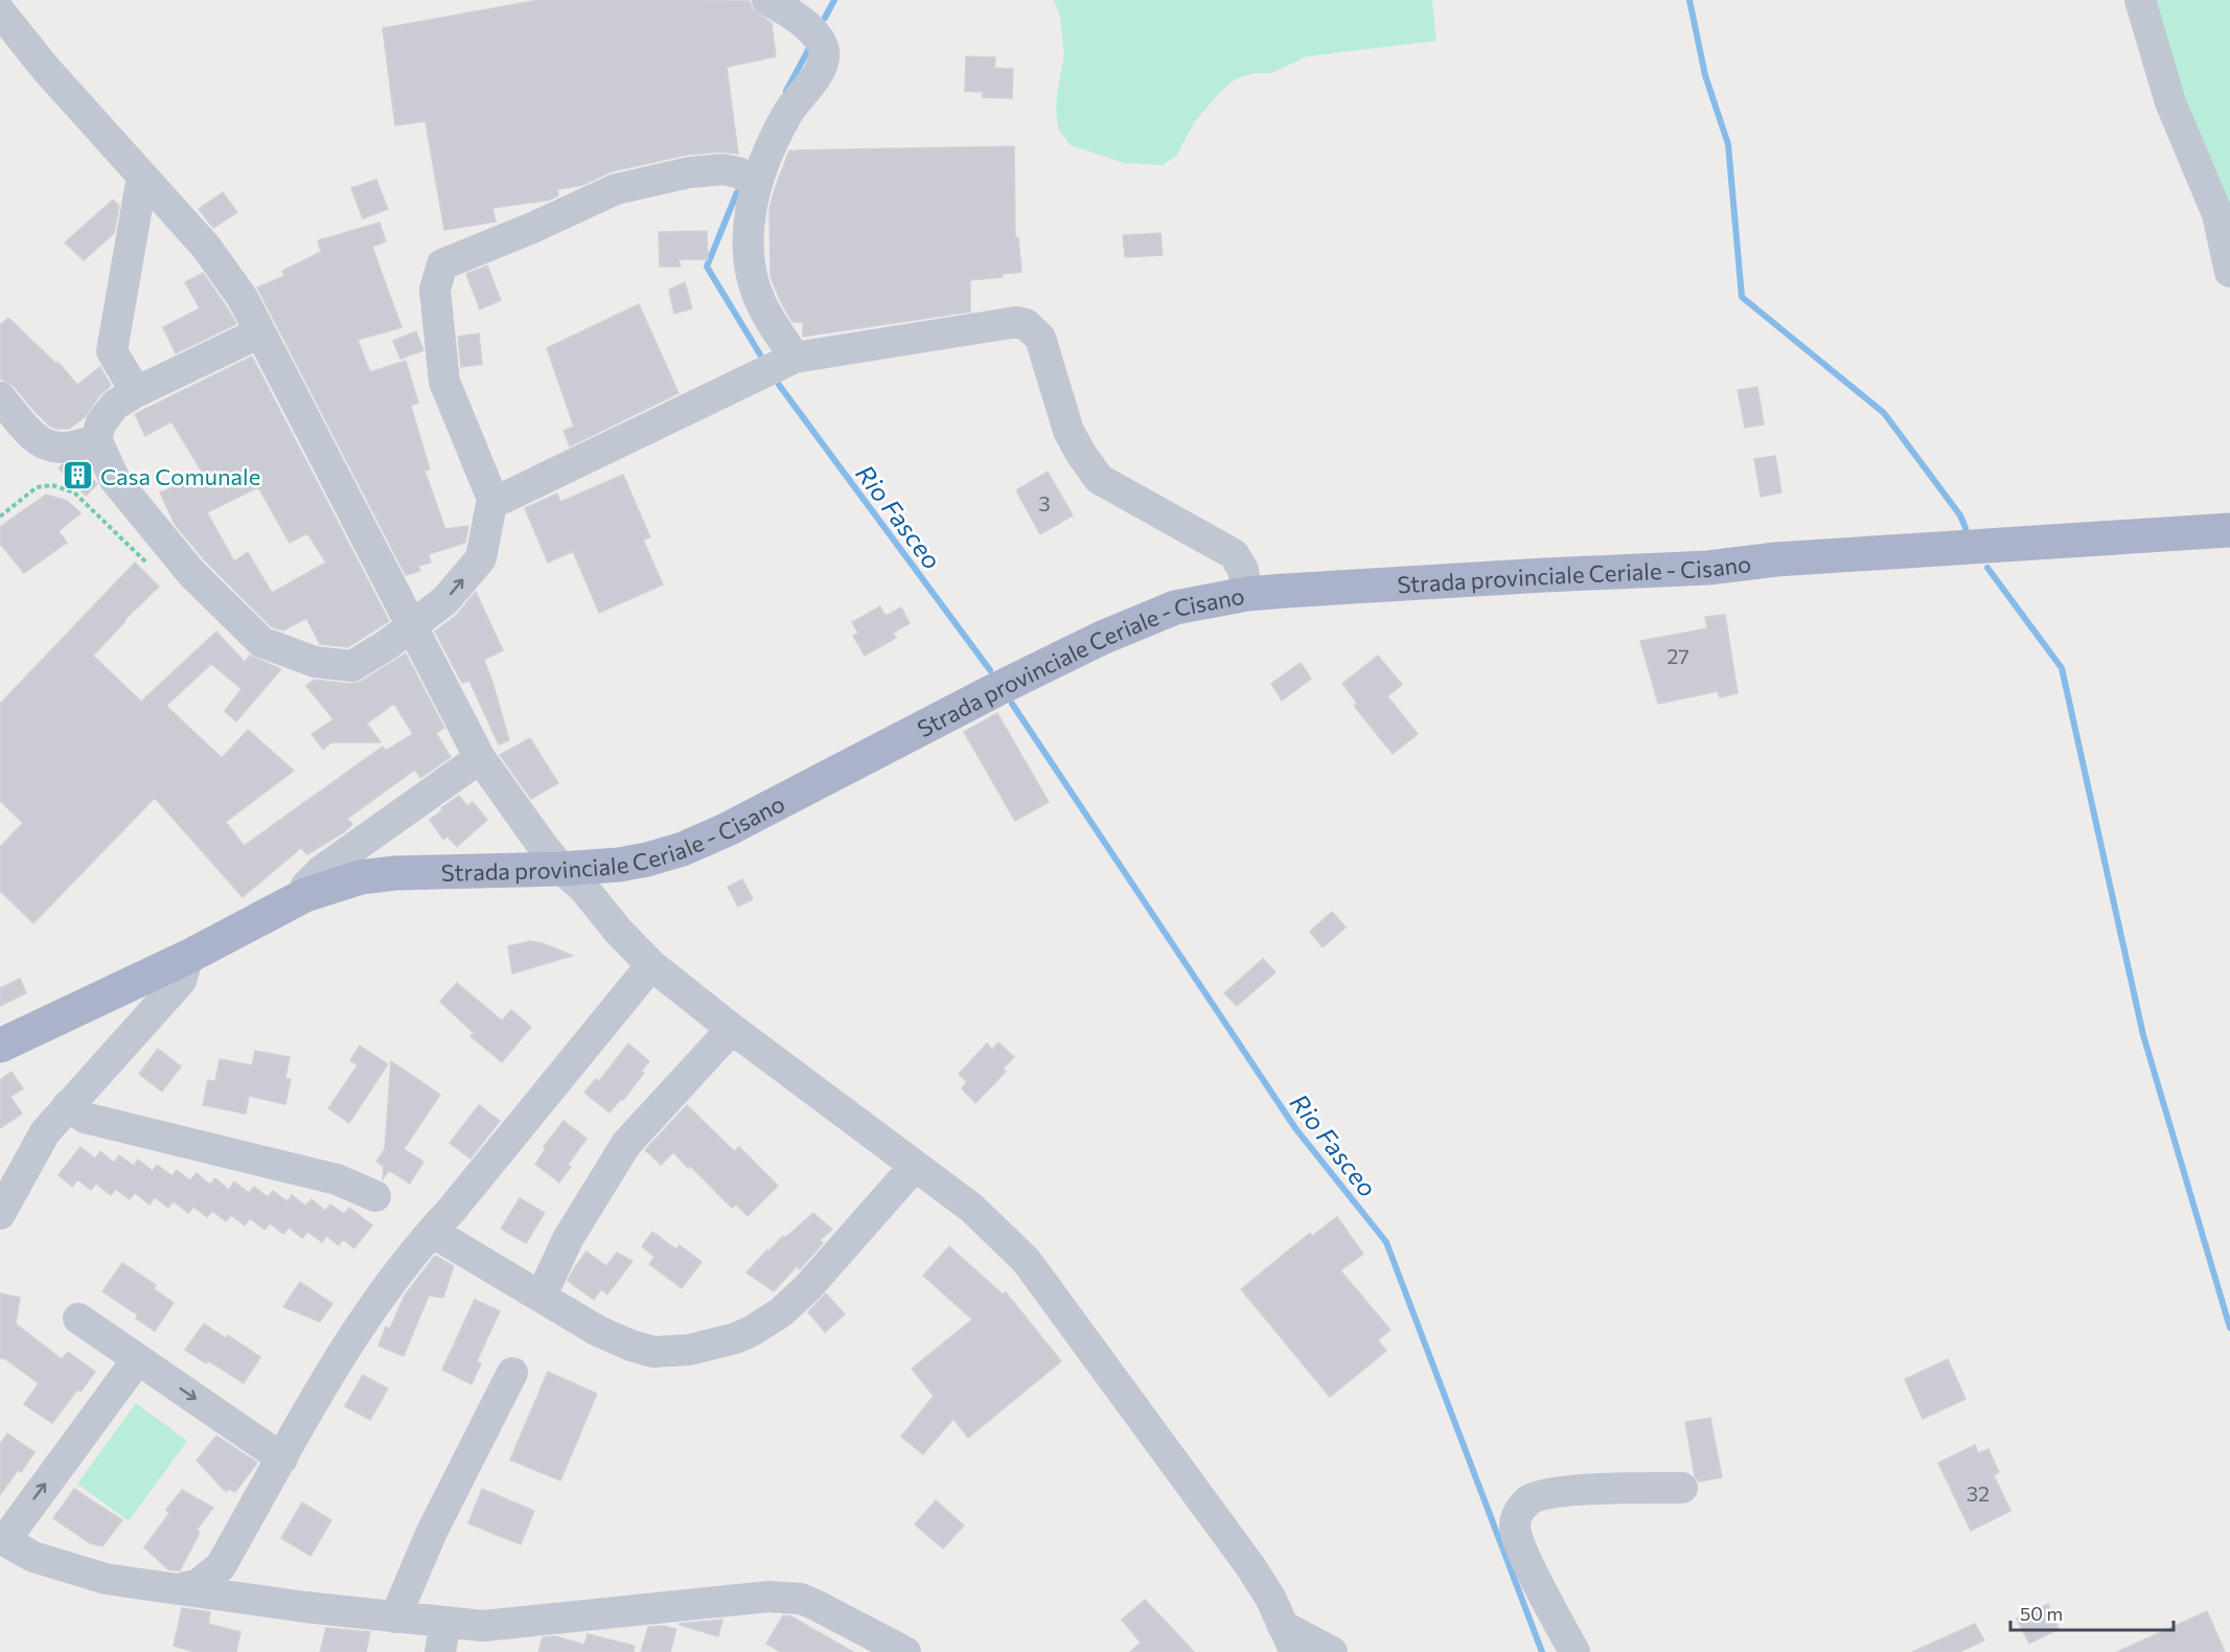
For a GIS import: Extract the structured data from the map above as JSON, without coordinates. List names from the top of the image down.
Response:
{
  "streets": {
    "main road": ["Strada provinciale Ceriale - Cisano"]
  },
  "water": ["Rio Fasceo"],
  "places": {
    "building": ["Casa Comunale"]
  },
  "house_numbers": ["3", "27", "32"],
  "scale_bar": "50 m"
}
